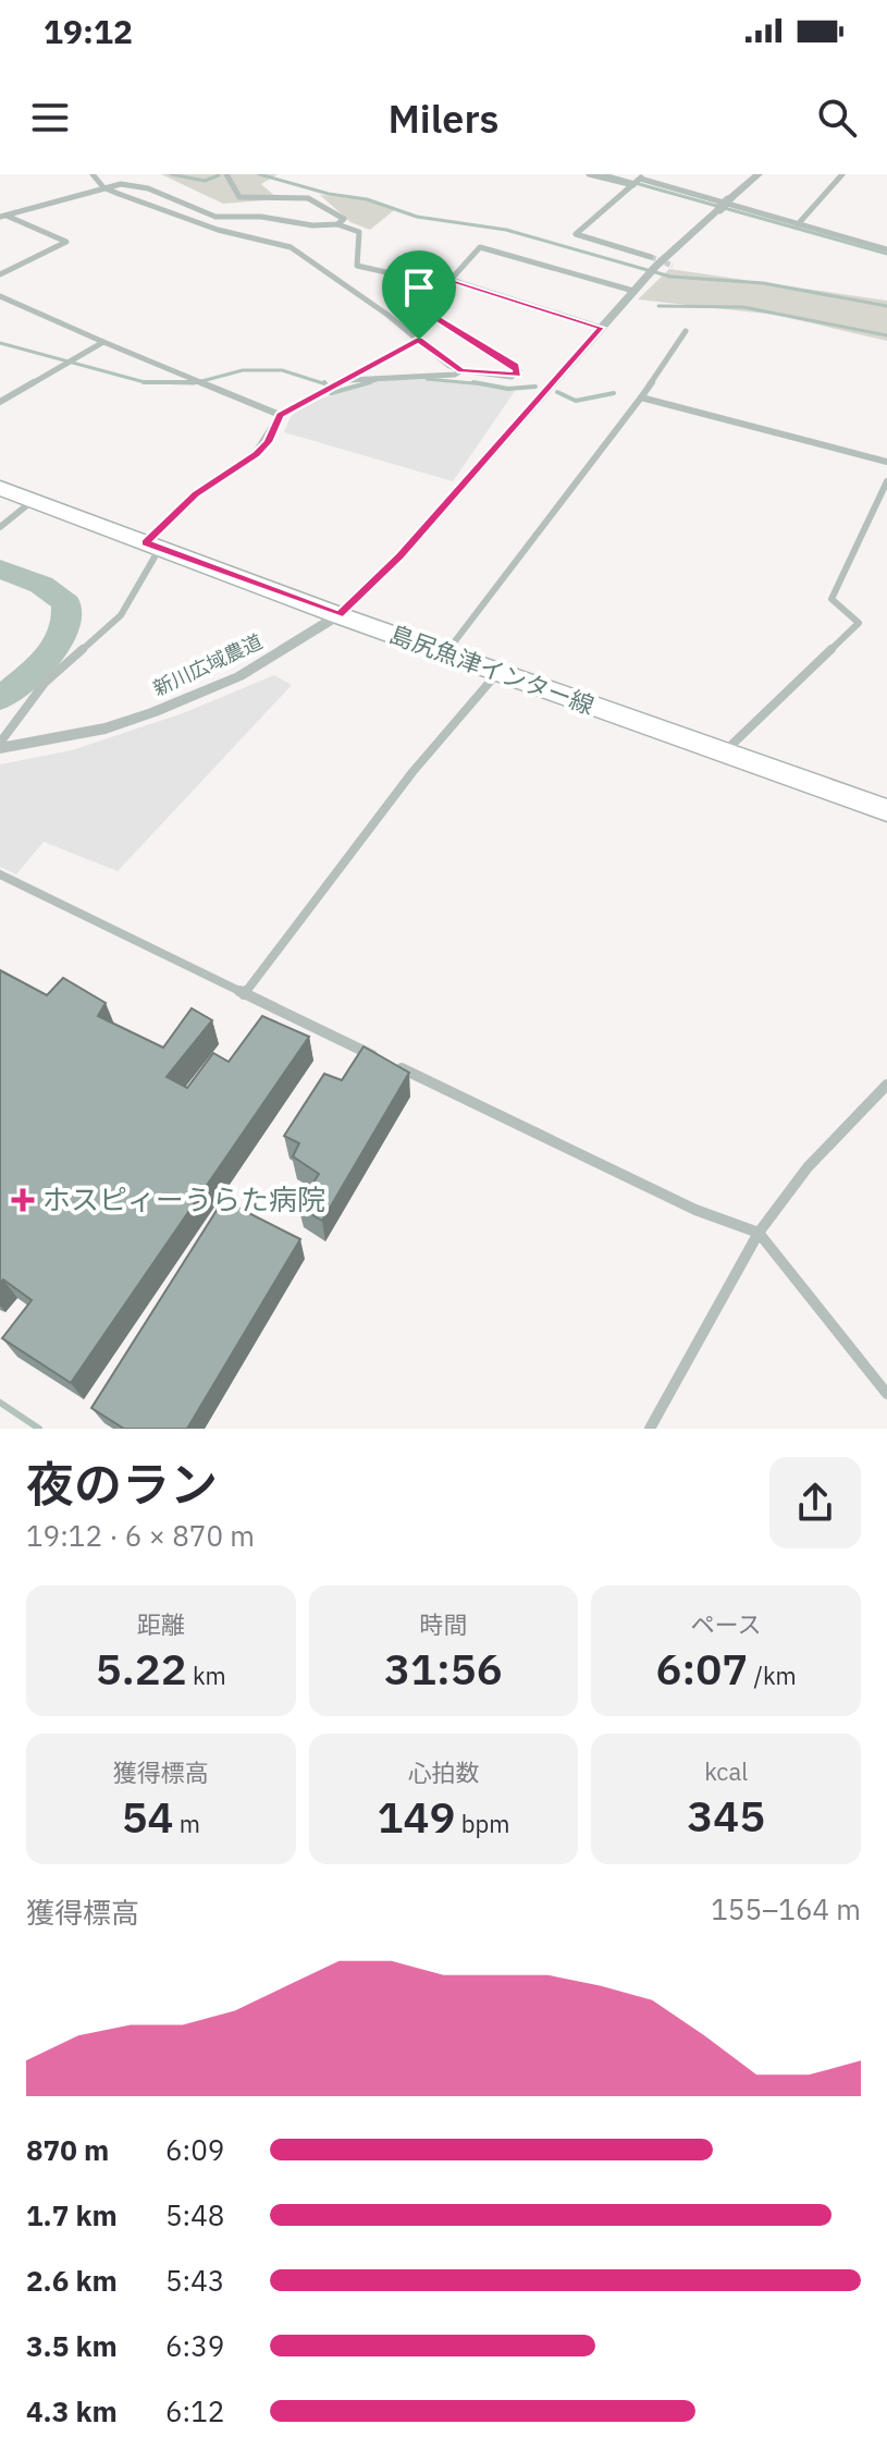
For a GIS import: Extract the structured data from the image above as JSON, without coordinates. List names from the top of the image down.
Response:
{
  "streets": {
    "main road": ["島尻魚津インター線"],
    "street": ["新川広域農道"]
  },
  "crossings": [
    ["新川広域農道", "島尻魚津インター線"]
  ],
  "places": {
    "health": ["ホスピィーうらた病院"]
  },
  "page": {
    "status": "19:12",
    "header": "Milers",
    "heading": ["夜のラン", "19:12 · 6 × 870 m"],
    "stats": [
      ["距離", "5.22 km"],
      ["時間", "31:56"],
      ["ペース", "6:07 /km"],
      ["獲得標高", "54 m"],
      ["心拍数", "149 bpm"],
      ["kcal", "345"]
    ],
    "chart": ["獲得標高", "155–164 m"],
    "list": [
      {
        "name": "870 m",
        "note": "6:09"
      },
      {
        "name": "1.7 km",
        "note": "5:48"
      },
      {
        "name": "2.6 km",
        "note": "5:43"
      },
      {
        "name": "3.5 km",
        "note": "6:39"
      },
      {
        "name": "4.3 km",
        "note": "6:12"
      }
    ]
  }
}
